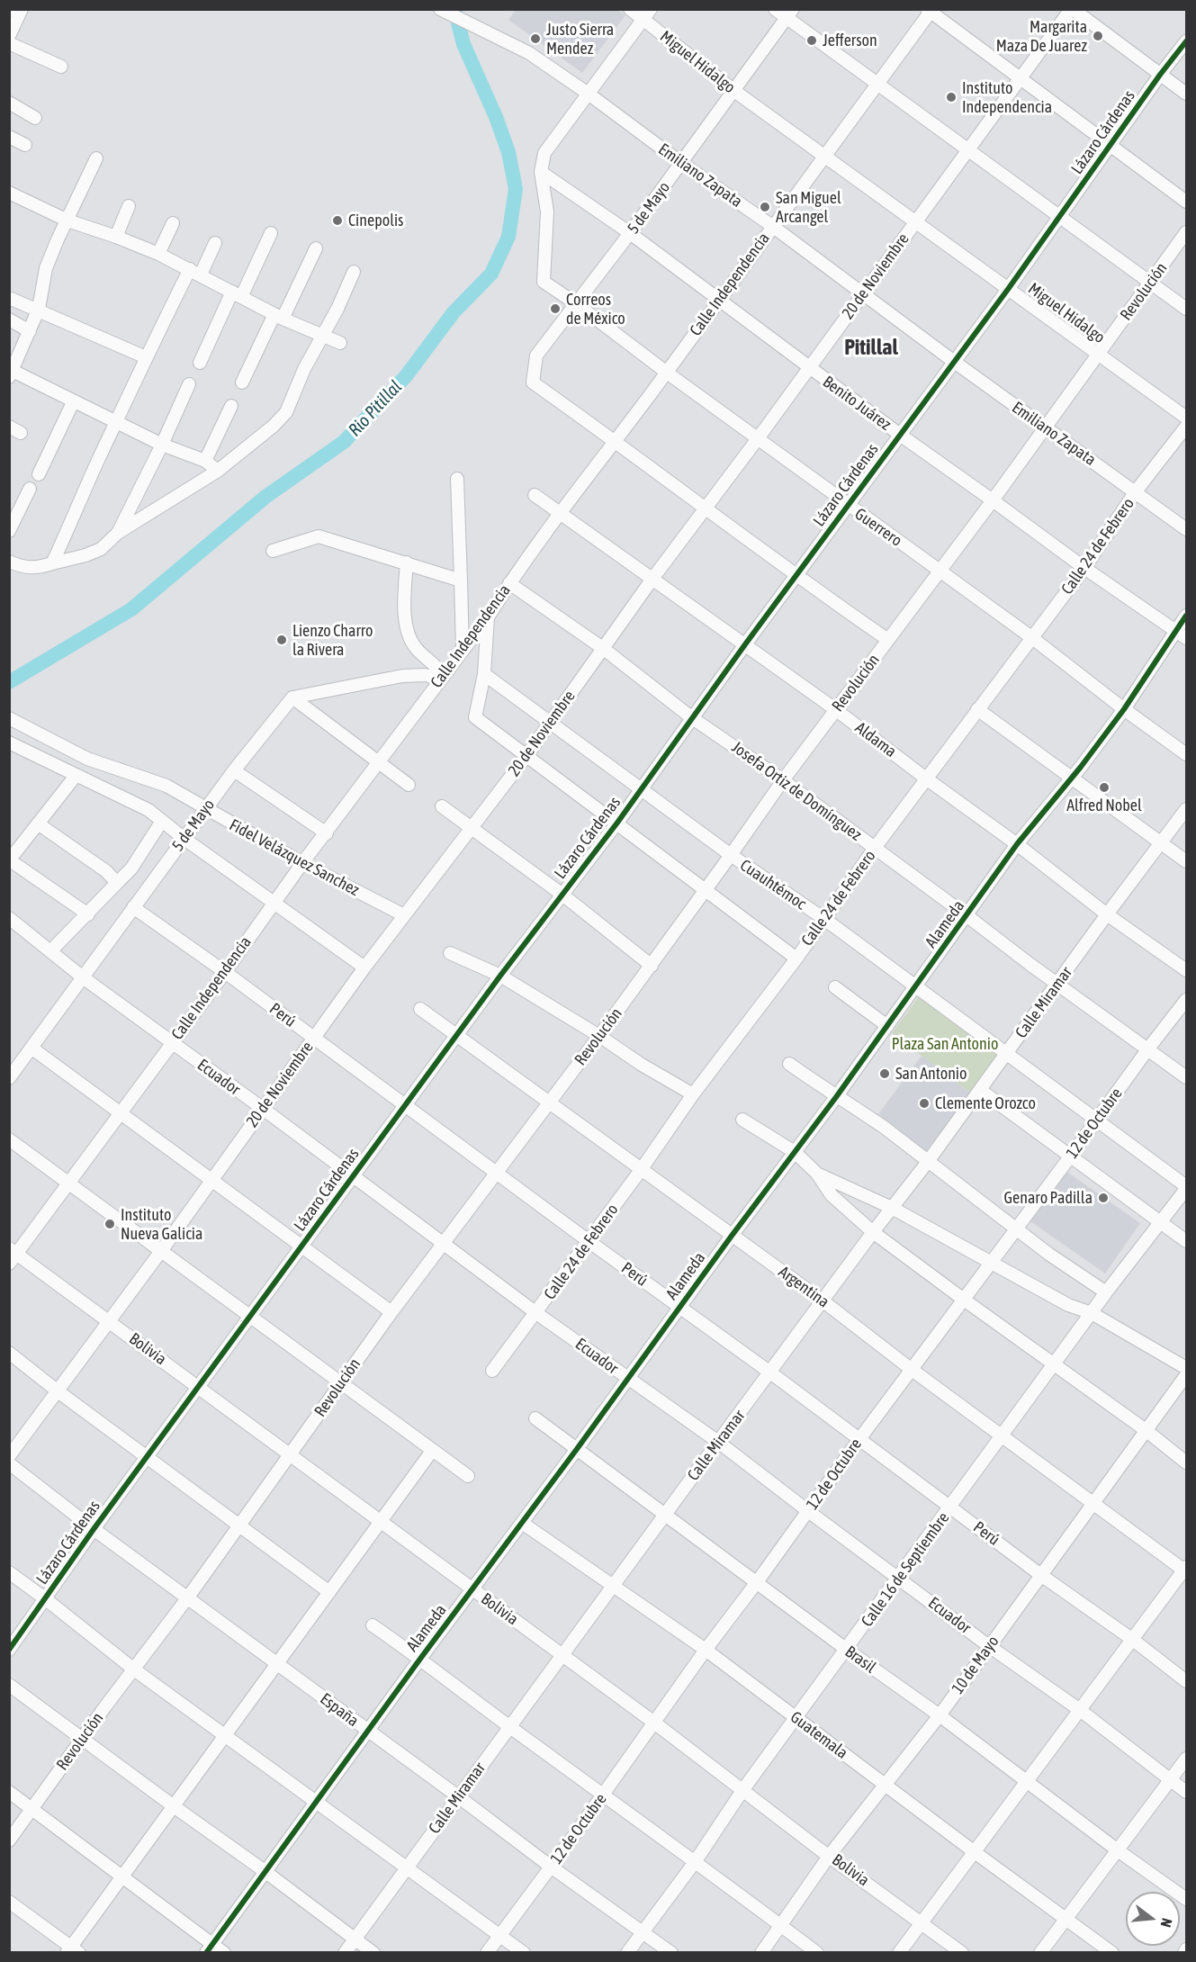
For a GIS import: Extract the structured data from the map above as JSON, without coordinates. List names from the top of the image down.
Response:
{
  "streets": {
    "street": [
      "Miguel Hidalgo",
      "Lázaro Cárdenas",
      "Emiliano Zapata",
      "5 de Mayo",
      "20 de Noviembre",
      "Calle Independencia",
      "Revolución",
      "Benito Juárez",
      "Guerrero",
      "Calle 24 de Febrero",
      "Aldama",
      "Josefa Ortiz de Domínguez",
      "Fidel Velázquez Sanchez",
      "Cuauhtémoc",
      "Alameda",
      "Calle Miramar",
      "Perú",
      "Ecuador",
      "12 de Octubre",
      "Argentina",
      "Bolivia",
      "Calle 16 de Septiembre",
      "Brasil",
      "10 de Mayo",
      "España",
      "Guatemala"
    ]
  },
  "crossings": [
    ["Miguel Hidalgo", "Lázaro Cárdenas"],
    ["Miguel Hidalgo", "5 de Mayo"],
    ["Miguel Hidalgo", "20 de Noviembre"],
    ["Miguel Hidalgo", "Calle Independencia"],
    ["Miguel Hidalgo", "Revolución"],
    ["Lázaro Cárdenas", "Emiliano Zapata"],
    ["Lázaro Cárdenas", "Benito Juárez"],
    ["Lázaro Cárdenas", "Guerrero"],
    ["Lázaro Cárdenas", "Aldama"],
    ["Lázaro Cárdenas", "Josefa Ortiz de Domínguez"],
    ["Lázaro Cárdenas", "Cuauhtémoc"],
    ["Lázaro Cárdenas", "Perú"],
    ["Lázaro Cárdenas", "Ecuador"],
    ["Lázaro Cárdenas", "Argentina"],
    ["Lázaro Cárdenas", "Bolivia"],
    ["Lázaro Cárdenas", "España"],
    ["Emiliano Zapata", "5 de Mayo"],
    ["Emiliano Zapata", "20 de Noviembre"],
    ["Emiliano Zapata", "Calle Independencia"],
    ["Emiliano Zapata", "Revolución"],
    ["Emiliano Zapata", "Calle 24 de Febrero"],
    ["5 de Mayo", "Calle Independencia"],
    ["5 de Mayo", "Benito Juárez"],
    ["5 de Mayo", "Guerrero"],
    ["5 de Mayo", "Fidel Velázquez Sanchez"],
    ["5 de Mayo", "Perú"],
    ["5 de Mayo", "Ecuador"],
    ["20 de Noviembre", "Benito Juárez"],
    ["20 de Noviembre", "Guerrero"],
    ["20 de Noviembre", "Aldama"],
    ["20 de Noviembre", "Josefa Ortiz de Domínguez"],
    ["20 de Noviembre", "Fidel Velázquez Sanchez"],
    ["20 de Noviembre", "Cuauhtémoc"],
    ["20 de Noviembre", "Perú"],
    ["20 de Noviembre", "Ecuador"],
    ["20 de Noviembre", "Bolivia"],
    ["Calle Independencia", "Benito Juárez"],
    ["Calle Independencia", "Guerrero"],
    ["Calle Independencia", "Aldama"],
    ["Calle Independencia", "Josefa Ortiz de Domínguez"],
    ["Calle Independencia", "Fidel Velázquez Sanchez"],
    ["Calle Independencia", "Perú"],
    ["Calle Independencia", "Ecuador"],
    ["Calle Independencia", "Bolivia"],
    ["Revolución", "Benito Juárez"],
    ["Revolución", "Guerrero"],
    ["Revolución", "Aldama"],
    ["Revolución", "Josefa Ortiz de Domínguez"],
    ["Revolución", "Cuauhtémoc"],
    ["Revolución", "Perú"],
    ["Revolución", "Ecuador"],
    ["Revolución", "Argentina"],
    ["Revolución", "Bolivia"],
    ["Revolución", "España"],
    ["Benito Juárez", "Guerrero"],
    ["Benito Juárez", "Calle 24 de Febrero"],
    ["Benito Juárez", "Alameda"],
    ["Guerrero", "Calle 24 de Febrero"],
    ["Guerrero", "Alameda"],
    ["Calle 24 de Febrero", "Aldama"],
    ["Calle 24 de Febrero", "Josefa Ortiz de Domínguez"],
    ["Calle 24 de Febrero", "Cuauhtémoc"],
    ["Calle 24 de Febrero", "Perú"],
    ["Calle 24 de Febrero", "Ecuador"],
    ["Calle 24 de Febrero", "Argentina"],
    ["Aldama", "Alameda"],
    ["Aldama", "Calle Miramar"],
    ["Josefa Ortiz de Domínguez", "Alameda"],
    ["Josefa Ortiz de Domínguez", "Calle Miramar"],
    ["Josefa Ortiz de Domínguez", "12 de Octubre"],
    ["Cuauhtémoc", "Alameda"],
    ["Cuauhtémoc", "Calle Miramar"],
    ["Cuauhtémoc", "12 de Octubre"],
    ["Cuauhtémoc", "Calle 16 de Septiembre"],
    ["Alameda", "Perú"],
    ["Alameda", "Ecuador"],
    ["Alameda", "Argentina"],
    ["Alameda", "Bolivia"],
    ["Alameda", "Brasil"],
    ["Alameda", "España"],
    ["Alameda", "Guatemala"],
    ["Calle Miramar", "Perú"],
    ["Calle Miramar", "Ecuador"],
    ["Calle Miramar", "Argentina"],
    ["Calle Miramar", "Bolivia"],
    ["Calle Miramar", "Brasil"],
    ["Calle Miramar", "España"],
    ["Calle Miramar", "Guatemala"],
    ["Perú", "12 de Octubre"],
    ["Perú", "Calle 16 de Septiembre"],
    ["Perú", "10 de Mayo"],
    ["Ecuador", "12 de Octubre"],
    ["Ecuador", "Calle 16 de Septiembre"],
    ["Ecuador", "10 de Mayo"],
    ["12 de Octubre", "Argentina"],
    ["12 de Octubre", "Bolivia"],
    ["12 de Octubre", "Brasil"],
    ["12 de Octubre", "España"],
    ["12 de Octubre", "Guatemala"],
    ["Argentina", "Calle 16 de Septiembre"],
    ["Argentina", "10 de Mayo"],
    ["Bolivia", "Calle 16 de Septiembre"],
    ["Bolivia", "10 de Mayo"],
    ["Calle 16 de Septiembre", "Brasil"],
    ["Calle 16 de Septiembre", "España"],
    ["Calle 16 de Septiembre", "Guatemala"],
    ["Brasil", "10 de Mayo"],
    ["10 de Mayo", "Guatemala"]
  ],
  "districts": ["Pitillal"],
  "water": ["Rio Pitillal"],
  "parks": ["Plaza San Antonio"],
  "places": [
    "Margarita Maza De Juarez",
    "Justo Sierra Mendez",
    "Jefferson",
    "Instituto Independencia",
    "San Miguel Arcangel",
    "Cinepolis",
    "Correos de México",
    "Lienzo Charro la Rivera",
    "Alfred Nobel",
    "San Antonio",
    "Clemente Orozco",
    "Genaro Padilla",
    "Instituto Nueva Galicia"
  ],
  "north": "right"
}
